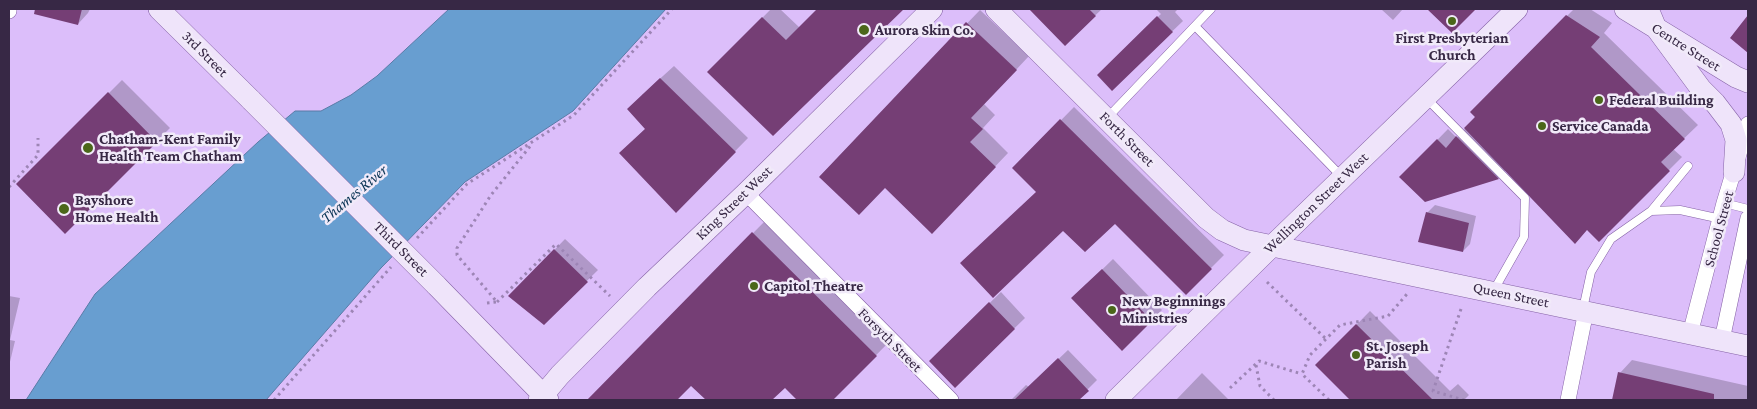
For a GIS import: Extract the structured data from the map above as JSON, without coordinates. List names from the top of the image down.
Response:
{
  "streets": {
    "street": [
      "Centre Street",
      "3rd Street",
      "Forth Street",
      "King Street West",
      "Wellington Street West",
      "School Street",
      "Third Street",
      "Queen Street",
      "Forsyth Street"
    ]
  },
  "crossings": [
    ["3rd Street", "Third Street"],
    ["Forth Street", "Wellington Street West"],
    ["Forth Street", "Queen Street"],
    ["King Street West", "Third Street"],
    ["King Street West", "Forsyth Street"],
    ["Wellington Street West", "Queen Street"],
    ["School Street", "Queen Street"]
  ],
  "water": ["Thames River"],
  "places": [
    "First Presbyterian Church",
    "Aurora Skin Co.",
    "Federal Building",
    "Service Canada",
    "Chatham-Kent Family Health Team Chatham",
    "Bayshore Home Health",
    "Capitol Theatre",
    "New Beginnings Ministries",
    "St. Joseph Parish"
  ]
}
